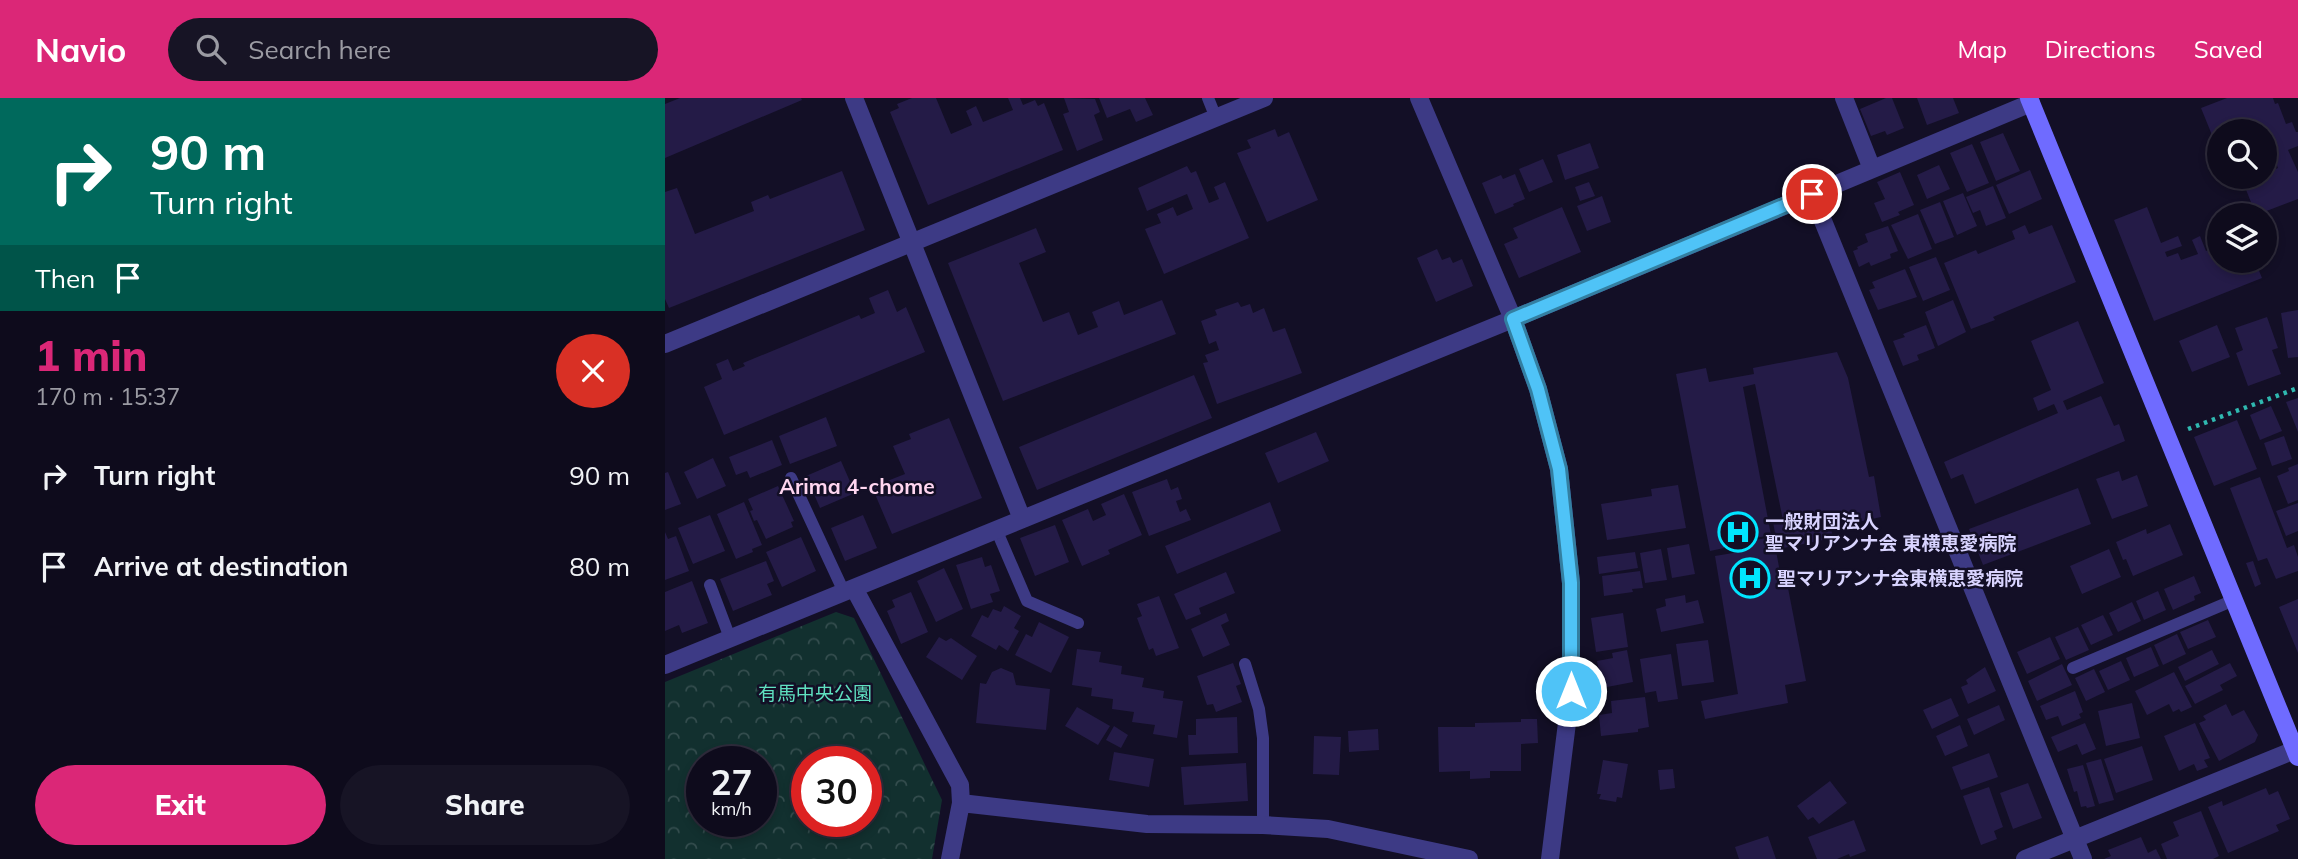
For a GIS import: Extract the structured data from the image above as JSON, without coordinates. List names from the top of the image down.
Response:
{
  "districts": ["Arima 4-chome"],
  "parks": ["有馬中央公園"],
  "places": {
    "hospital": ["一般財団法人 聖マリアンナ会 東横恵愛病院", "聖マリアンナ会東横恵愛病院"]
  },
  "page": {
    "header": "Navio",
    "search": "Search here",
    "nav": ["Map", "Directions", "Saved"],
    "turn": ["90 m", "Turn right"],
    "then": "Then",
    "heading": ["1 min", "170 m · 15:37"],
    "list": [
      {
        "name": "Turn right",
        "value": "90 m"
      },
      {
        "name": "Arrive at destination",
        "value": "80 m"
      }
    ],
    "speed": "27 km/h",
    "limit": "30",
    "buttons": ["Exit", "Share"]
  }
}
